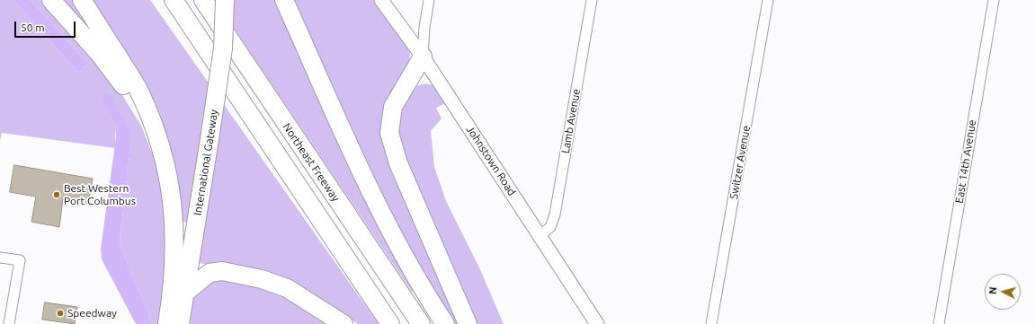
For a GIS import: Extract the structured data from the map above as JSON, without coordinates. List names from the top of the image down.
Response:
{
  "streets": {
    "highway": ["International Gateway", "Northeast Freeway"],
    "main road": ["Johnstown Road"],
    "street": ["Lamb Avenue", "East 14th Avenue", "Switzer Avenue"]
  },
  "crossings": [
    ["Lamb Avenue", "Johnstown Road"]
  ],
  "places": ["Best Western Port Columbus", "Speedway"],
  "scale_bar": "50 m",
  "north": "left"
}
